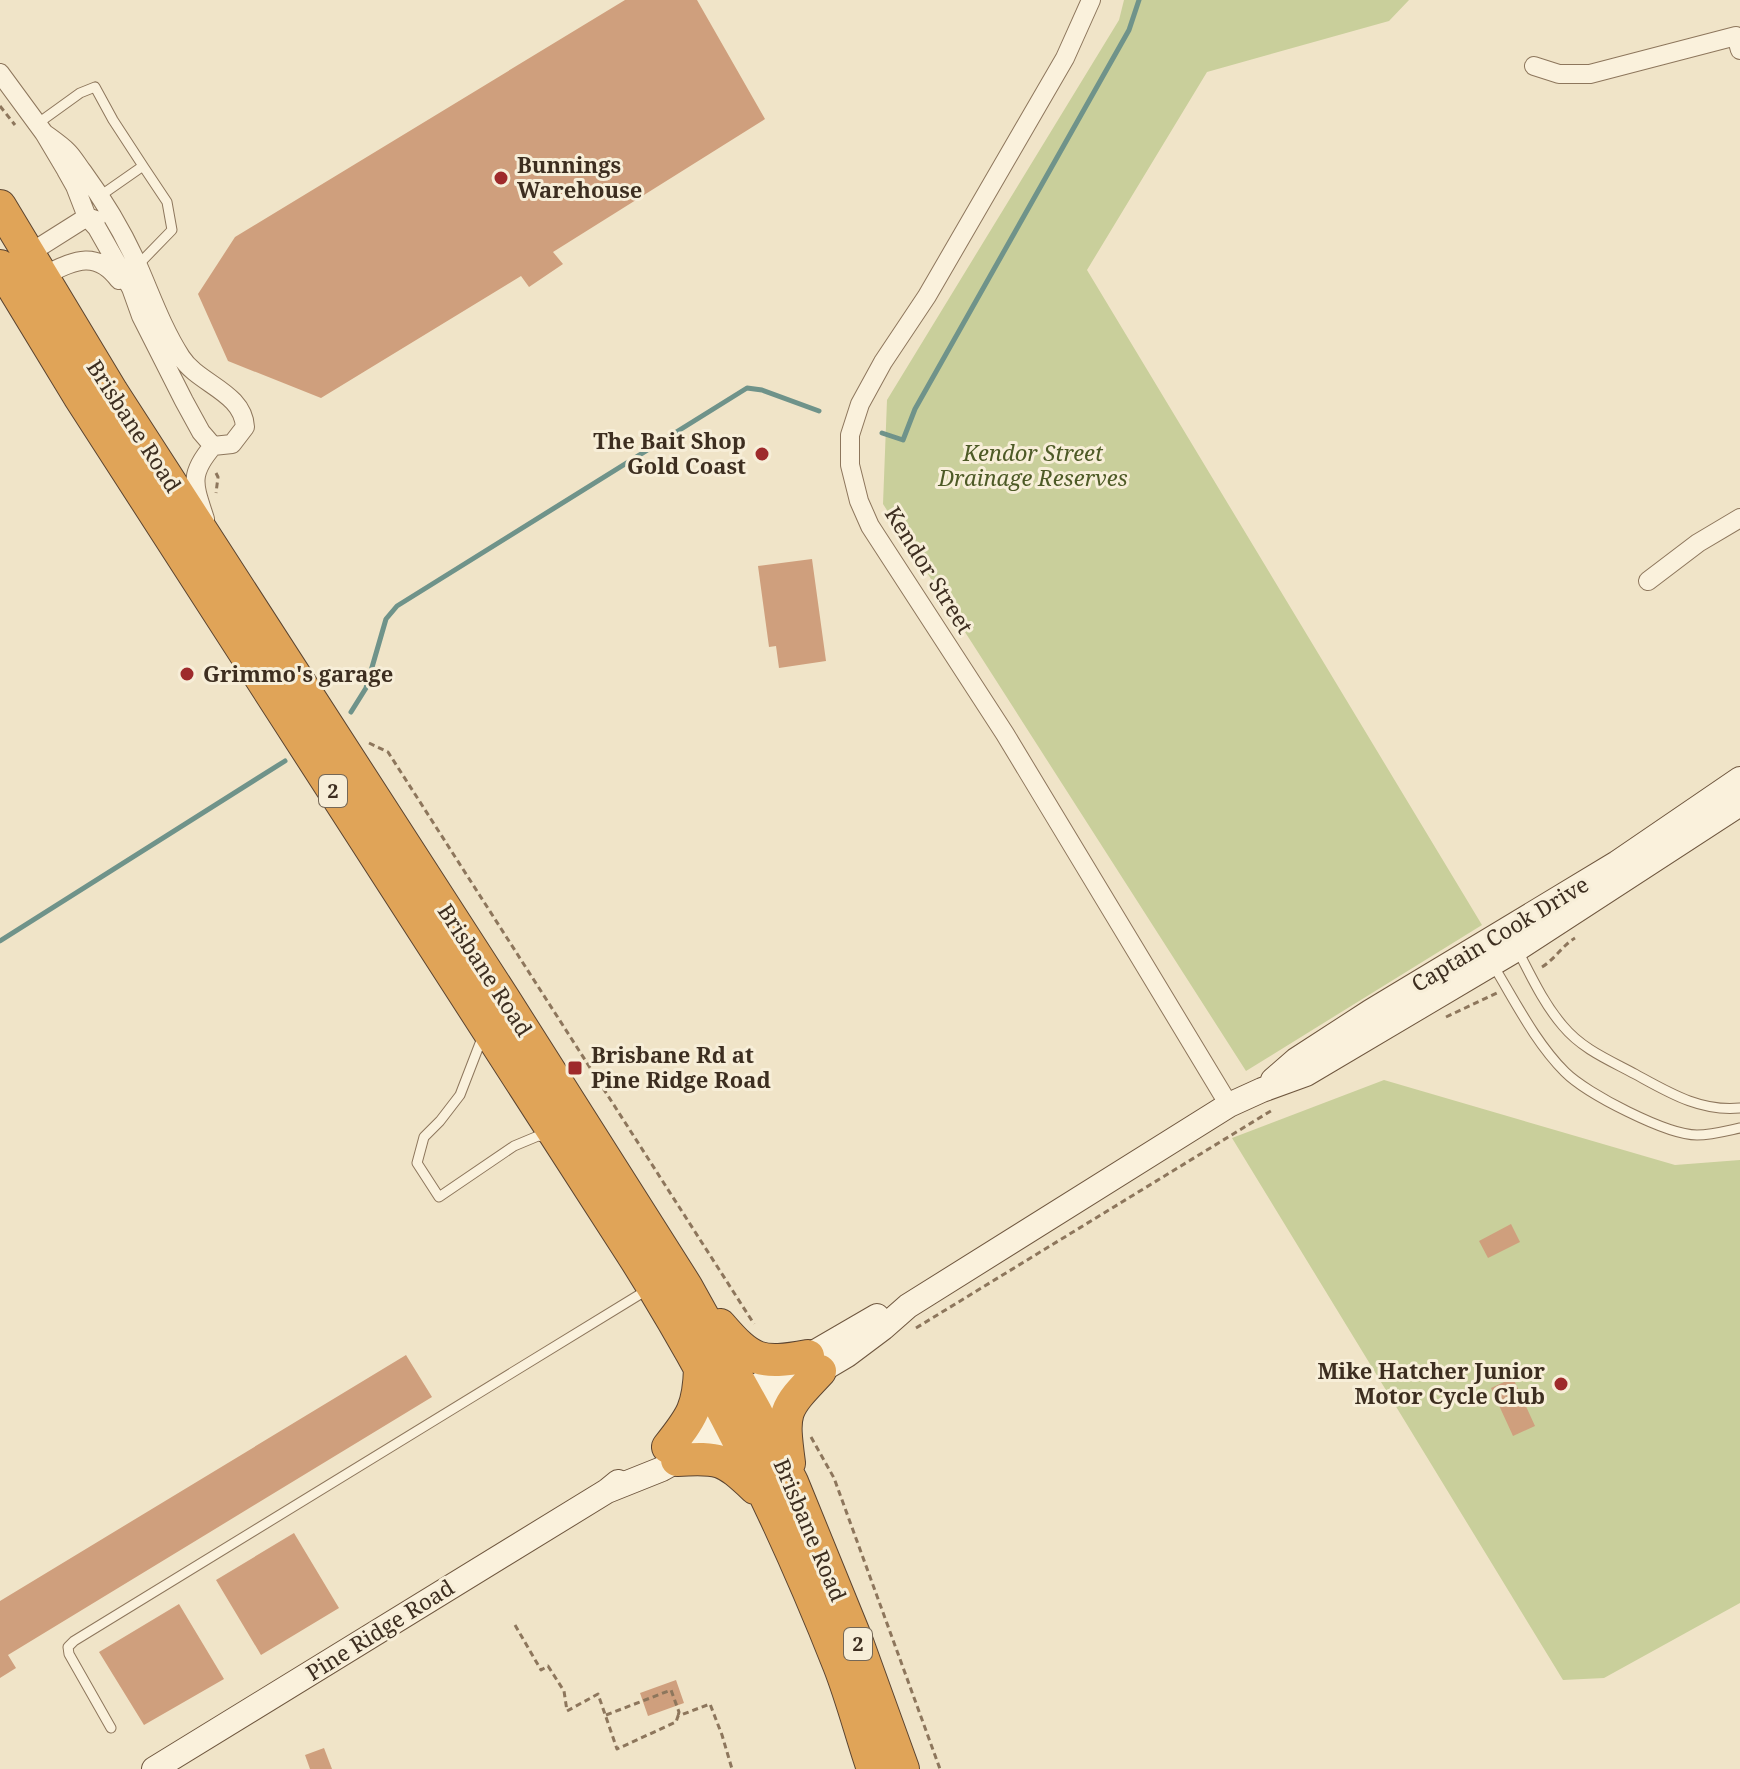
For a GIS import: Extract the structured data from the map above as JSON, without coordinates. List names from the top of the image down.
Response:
{
  "streets": {
    "highway": ["Brisbane Road", "2"],
    "street": ["Kendor Street", "Captain Cook Drive", "Pine Ridge Road"]
  },
  "crossings": [
    ["Brisbane Road", "Captain Cook Drive"],
    ["Brisbane Road", "Pine Ridge Road"],
    ["Kendor Street", "Captain Cook Drive"],
    ["Captain Cook Drive", "Pine Ridge Road"]
  ],
  "parks": ["Kendor Street Drainage Reserves"],
  "places": {
    "other": [
      "Bunnings Warehouse",
      "The Bait Shop Gold Coast",
      "Grimmo's garage",
      "Mike Hatcher Junior Motor Cycle Club"
    ],
    "transit": ["Brisbane Rd at Pine Ridge Road"]
  }
}
